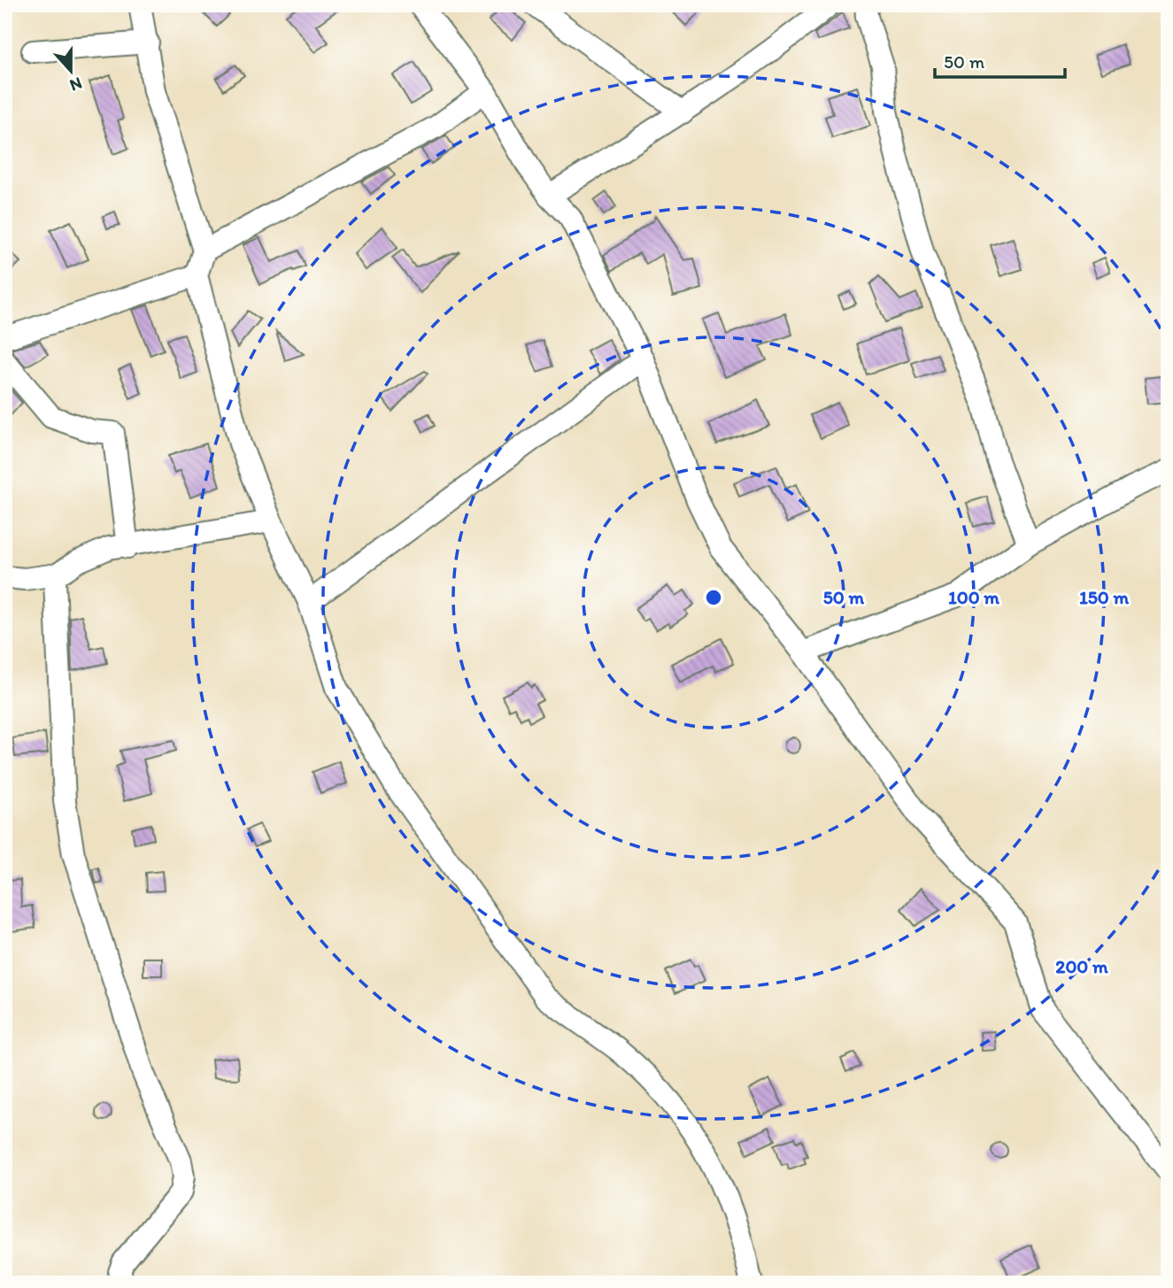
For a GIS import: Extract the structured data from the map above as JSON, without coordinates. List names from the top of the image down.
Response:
{
  "scale_bar": "50 m",
  "north": "bottom",
  "rings": [
    "50 m",
    "100 m",
    "150 m",
    "200 m"
  ]
}
